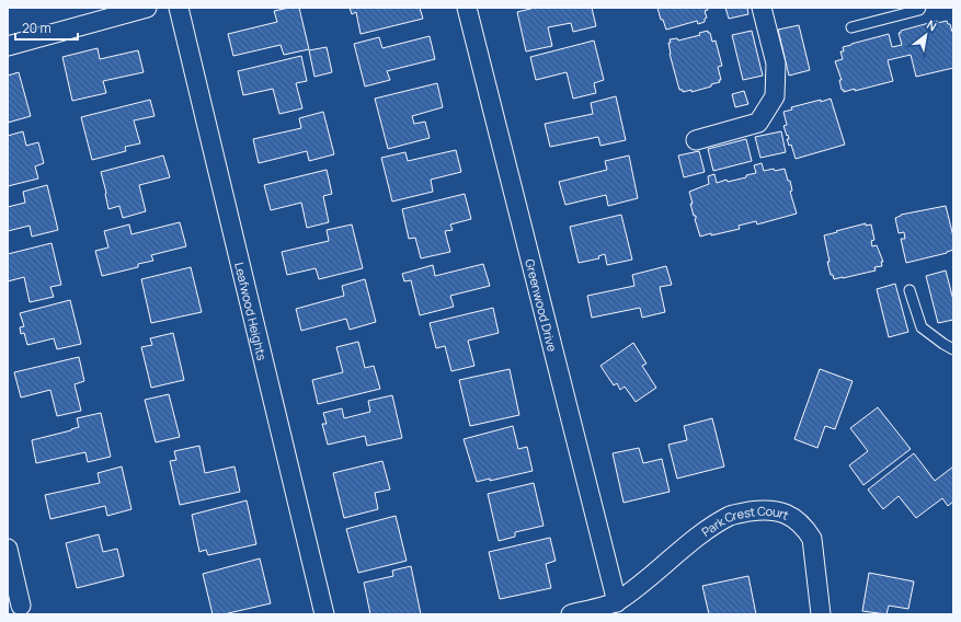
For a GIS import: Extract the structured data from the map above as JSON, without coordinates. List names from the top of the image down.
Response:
{
  "streets": {
    "street": ["Greenwood Drive", "Leafwood Heights", "Park Crest Court"]
  },
  "crossings": [
    ["Greenwood Drive", "Park Crest Court"]
  ],
  "scale_bar": "20 m",
  "north": "top right"
}
